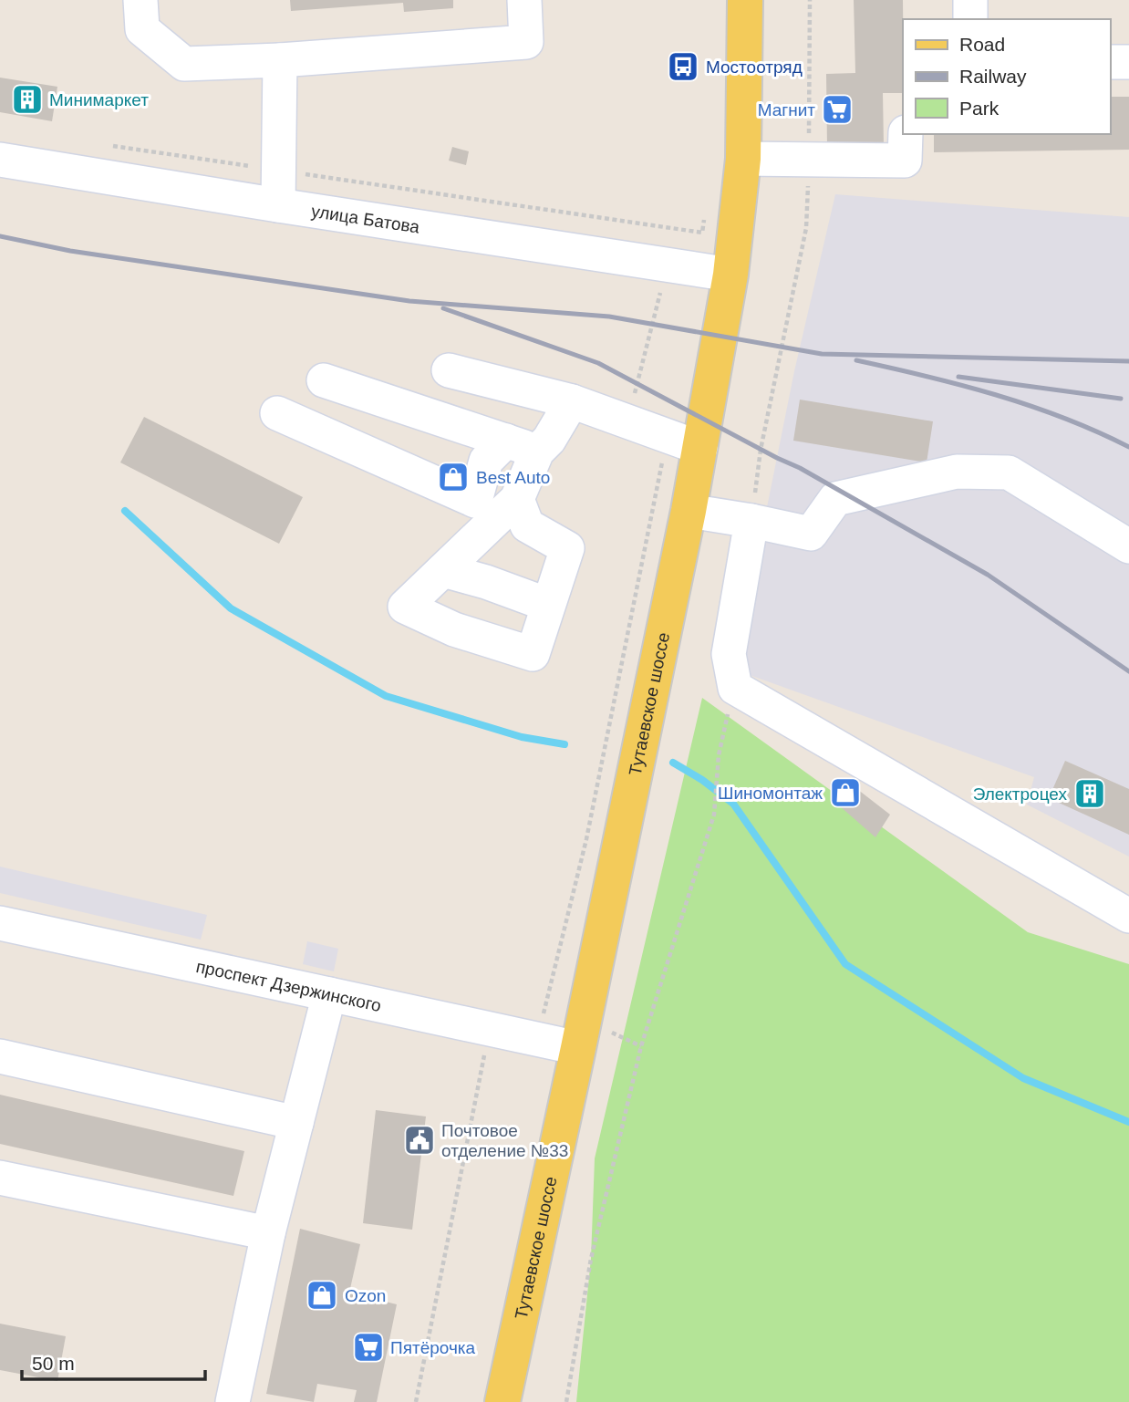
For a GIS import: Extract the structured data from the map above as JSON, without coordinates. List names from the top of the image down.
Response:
{
  "streets": {
    "main road": ["Тутаевское шоссе"],
    "street": ["улица Батова", "проспект Дзержинского"]
  },
  "crossings": [
    ["улица Батова", "Тутаевское шоссе"],
    ["Тутаевское шоссе", "проспект Дзержинского"]
  ],
  "places": {
    "bus stop": ["Мостоотряд"],
    "building": ["Минимаркет", "Электроцех"],
    "supermarket": ["Магнит", "Пятёрочка"],
    "shop": ["Best Auto", "Шиномонтаж", "Ozon"],
    "public building": ["Почтовое отделение №33"]
  },
  "legend": ["Road", "Railway", "Park"],
  "scale_bar": "50 m"
}
